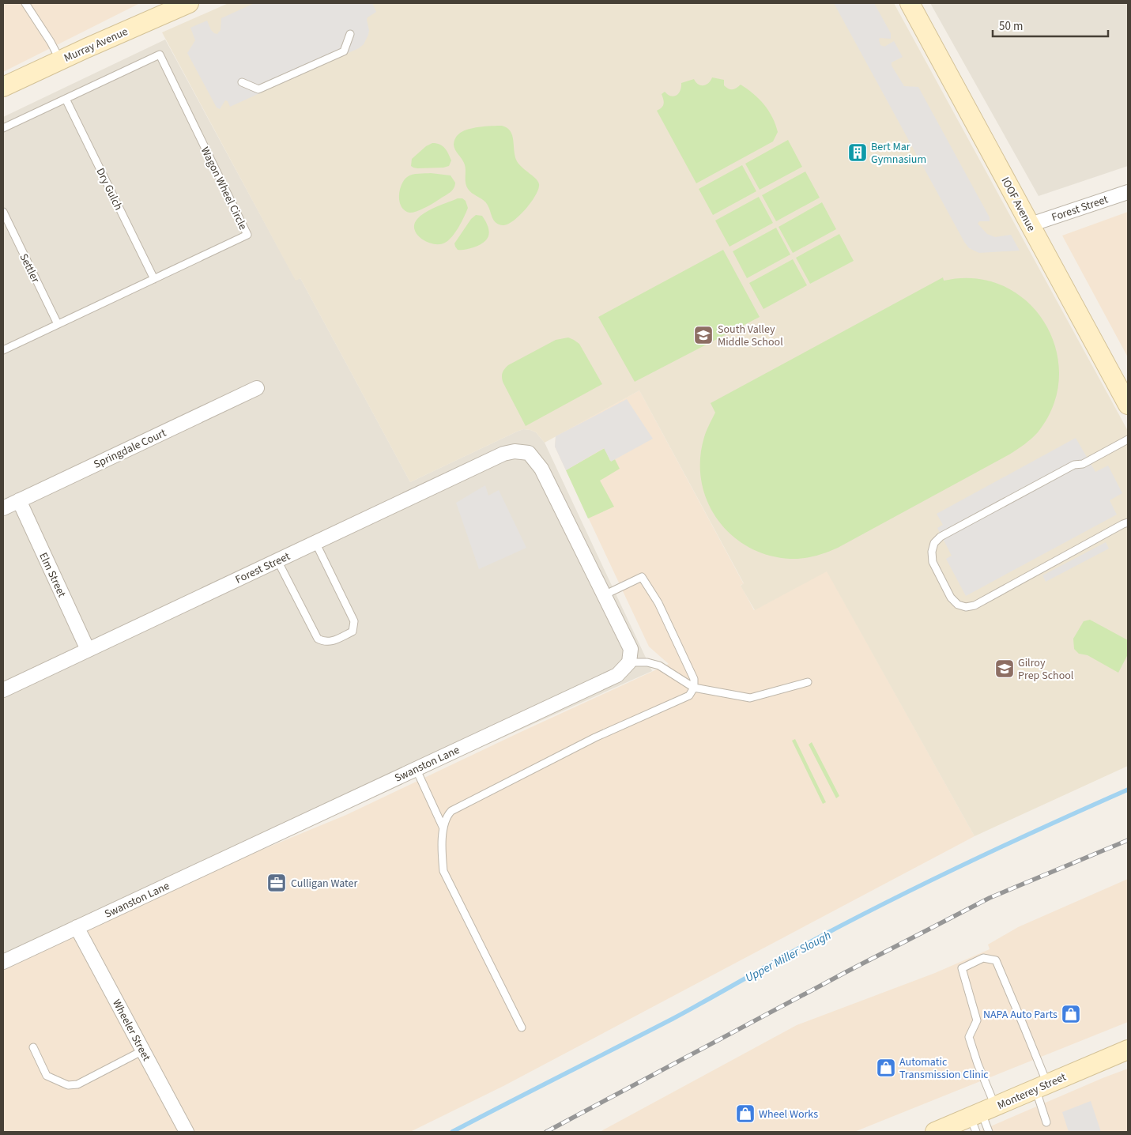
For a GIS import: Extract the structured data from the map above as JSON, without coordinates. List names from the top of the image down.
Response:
{
  "streets": {
    "street": [
      "Murray Avenue",
      "IOOF Avenue",
      "Forest Street",
      "Springdale Court",
      "Elm Street",
      "Swanston Lane",
      "Wheeler Street",
      "Monterey Street"
    ],
    "lane": ["Wagon Wheel Circle", "Dry Gulch", "Settler"]
  },
  "crossings": [
    ["Wagon Wheel Circle", "Dry Gulch"],
    ["Wagon Wheel Circle", "Settler"],
    ["IOOF Avenue", "Forest Street"],
    ["Forest Street", "Elm Street"],
    ["Springdale Court", "Elm Street"],
    ["Swanston Lane", "Wheeler Street"]
  ],
  "water": ["Upper Miller Slough"],
  "places": {
    "building": ["Bert Mar Gymnasium"],
    "school or university": ["South Valley Middle School", "Gilroy Prep School"],
    "office": ["Culligan Water"],
    "shop": ["NAPA Auto Parts", "Automatic Transmission Clinic", "Wheel Works"]
  },
  "scale_bar": "50 m"
}
